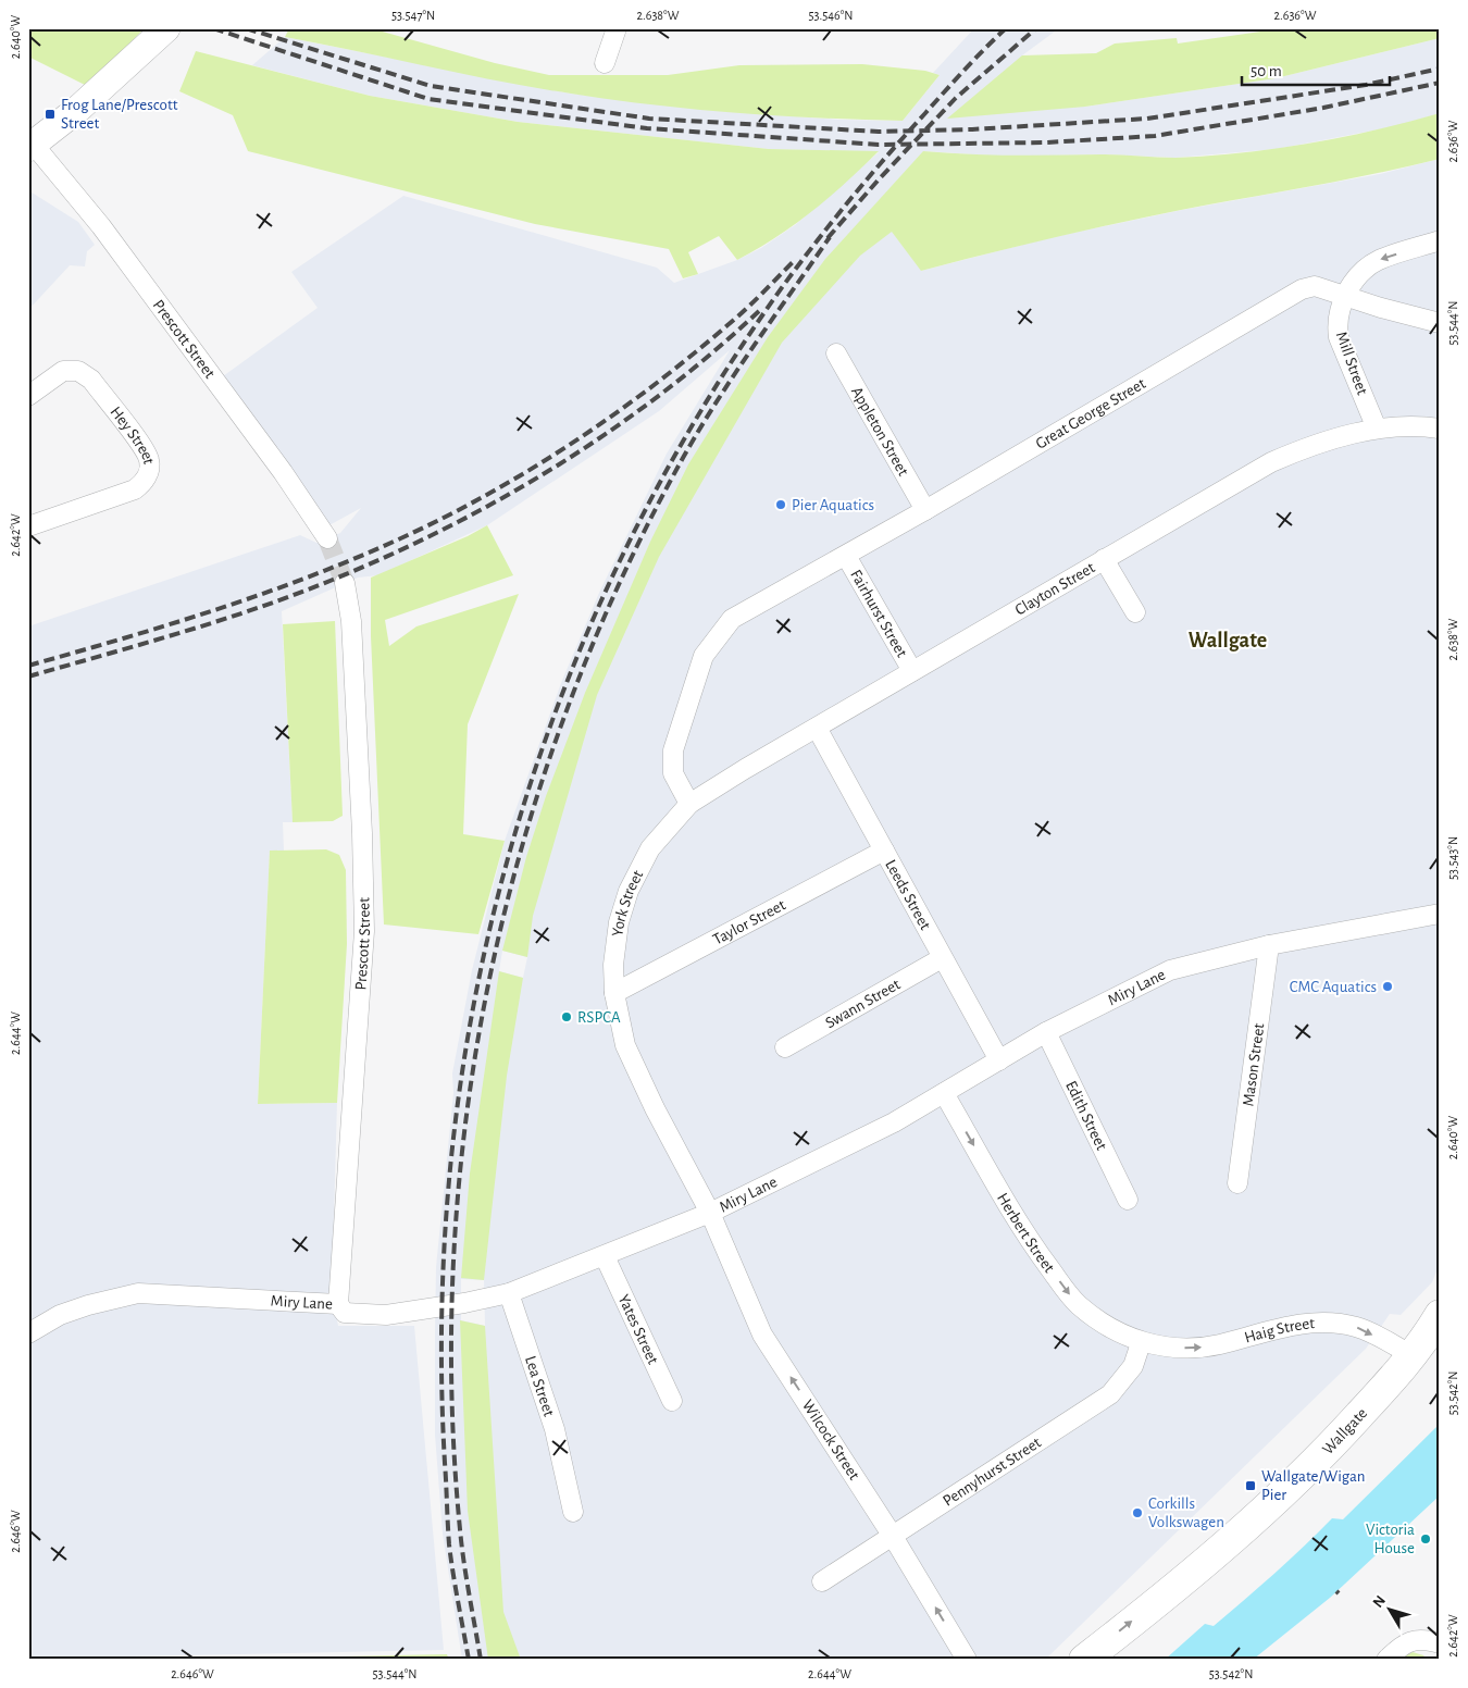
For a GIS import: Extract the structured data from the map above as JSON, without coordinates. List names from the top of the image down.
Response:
{
  "streets": {
    "highway": ["Wallgate"],
    "street": [
      "Prescott Street",
      "Mill Street",
      "Great George Street",
      "Appleton Street",
      "Hey Street",
      "Clayton Street",
      "Fairhurst Street",
      "Leeds Street",
      "York Street",
      "Taylor Street",
      "Miry Lane",
      "Swann Street",
      "Mason Street",
      "Edith Street",
      "Herbert Street",
      "Yates Street",
      "Haig Street",
      "Lea Street",
      "Wilcock Street",
      "Pennyhurst Street"
    ]
  },
  "crossings": [
    ["Prescott Street", "Miry Lane"],
    ["Mill Street", "Great George Street"],
    ["Mill Street", "Clayton Street"],
    ["Great George Street", "Appleton Street"],
    ["Great George Street", "Clayton Street"],
    ["Great George Street", "Fairhurst Street"],
    ["Great George Street", "York Street"],
    ["Clayton Street", "Fairhurst Street"],
    ["Clayton Street", "Leeds Street"],
    ["Clayton Street", "York Street"],
    ["Leeds Street", "Taylor Street"],
    ["Leeds Street", "Miry Lane"],
    ["Leeds Street", "Swann Street"],
    ["York Street", "Taylor Street"],
    ["York Street", "Miry Lane"],
    ["York Street", "Wilcock Street"],
    ["Miry Lane", "Mason Street"],
    ["Miry Lane", "Edith Street"],
    ["Miry Lane", "Herbert Street"],
    ["Miry Lane", "Yates Street"],
    ["Miry Lane", "Lea Street"],
    ["Miry Lane", "Wilcock Street"],
    ["Herbert Street", "Haig Street"],
    ["Herbert Street", "Pennyhurst Street"],
    ["Haig Street", "Wallgate"],
    ["Haig Street", "Pennyhurst Street"],
    ["Wilcock Street", "Pennyhurst Street"]
  ],
  "one_way": [
    "Herbert Street",
    "Haig Street",
    "Wallgate",
    "Wilcock Street"
  ],
  "districts": ["Wallgate"],
  "places": {
    "transit": ["Frog Lane/Prescott Street", "Wallgate/Wigan Pier"],
    "other": [
      "Pier Aquatics",
      "CMC Aquatics",
      "RSPCA",
      "Corkills Volkswagen",
      "Victoria House"
    ]
  },
  "scale_bar": "50 m",
  "north": "top left",
  "coordinates": [
    "53.547°N",
    "2.638°W",
    "53.546°N",
    "2.636°W",
    "2.640°W",
    "53.544°N",
    "2.642°W",
    "53.543°N",
    "2.644°W",
    "53.542°N",
    "2.646°W"
  ]
}
